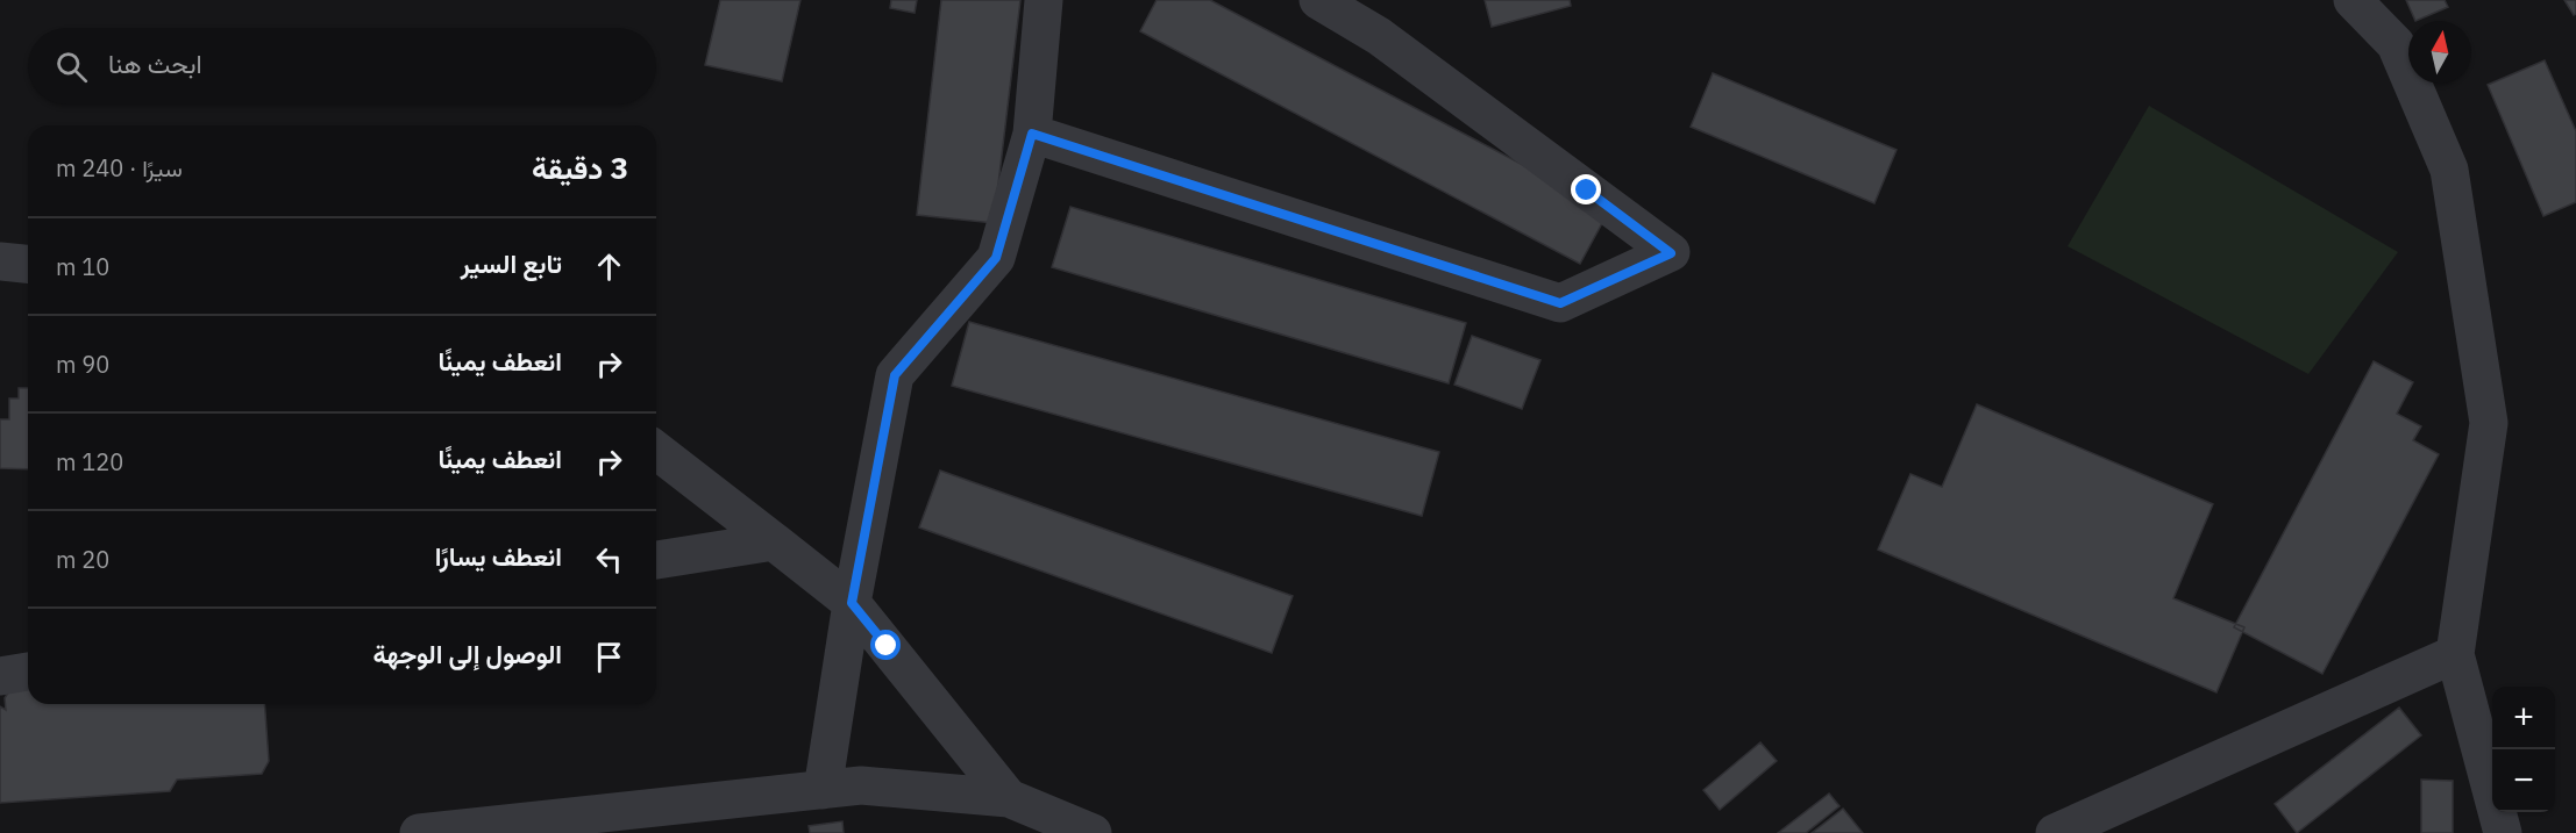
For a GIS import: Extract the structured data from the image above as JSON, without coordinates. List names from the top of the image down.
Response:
{
  "north": "top",
  "page": {
    "search": "ابحث هنا",
    "heading": ["3 دقيقة", "سيرًا · 240 m"],
    "list": [
      ["تابع السير", "10 m"],
      ["انعطف يمينًا", "90 m"],
      ["انعطف يمينًا", "120 m"],
      ["انعطف يسارًا", "20 m"],
      "الوصول إلى الوجهة"
    ],
    "map_buttons": ["+", "−"]
  }
}
